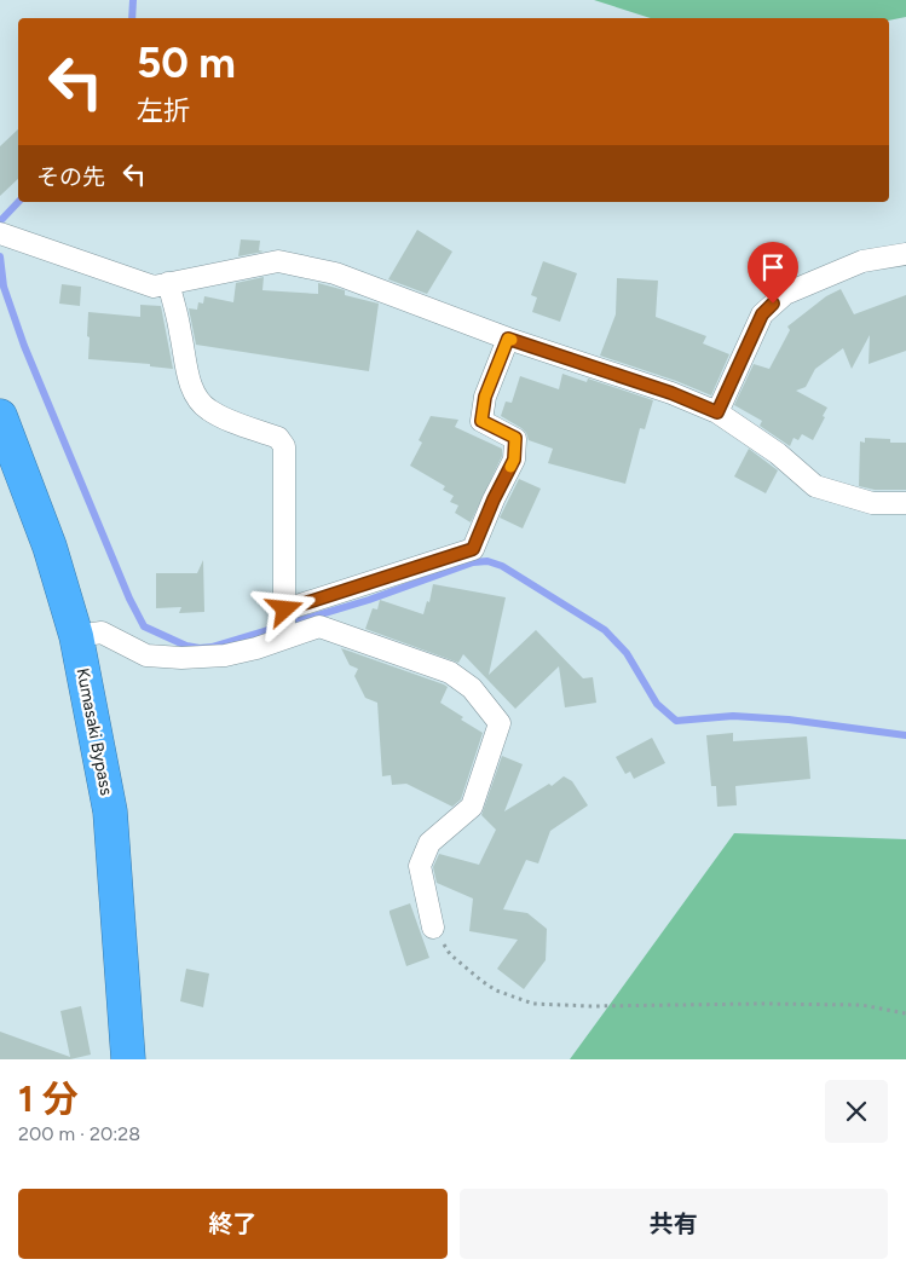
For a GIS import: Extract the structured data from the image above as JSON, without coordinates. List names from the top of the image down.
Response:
{
  "streets": {
    "highway": ["Kumasaki Bypass"]
  },
  "page": {
    "turn": ["50 m", "左折"],
    "then": "その先",
    "heading": ["1 分", "200 m · 20:28"],
    "buttons": ["終了", "共有"]
  }
}
